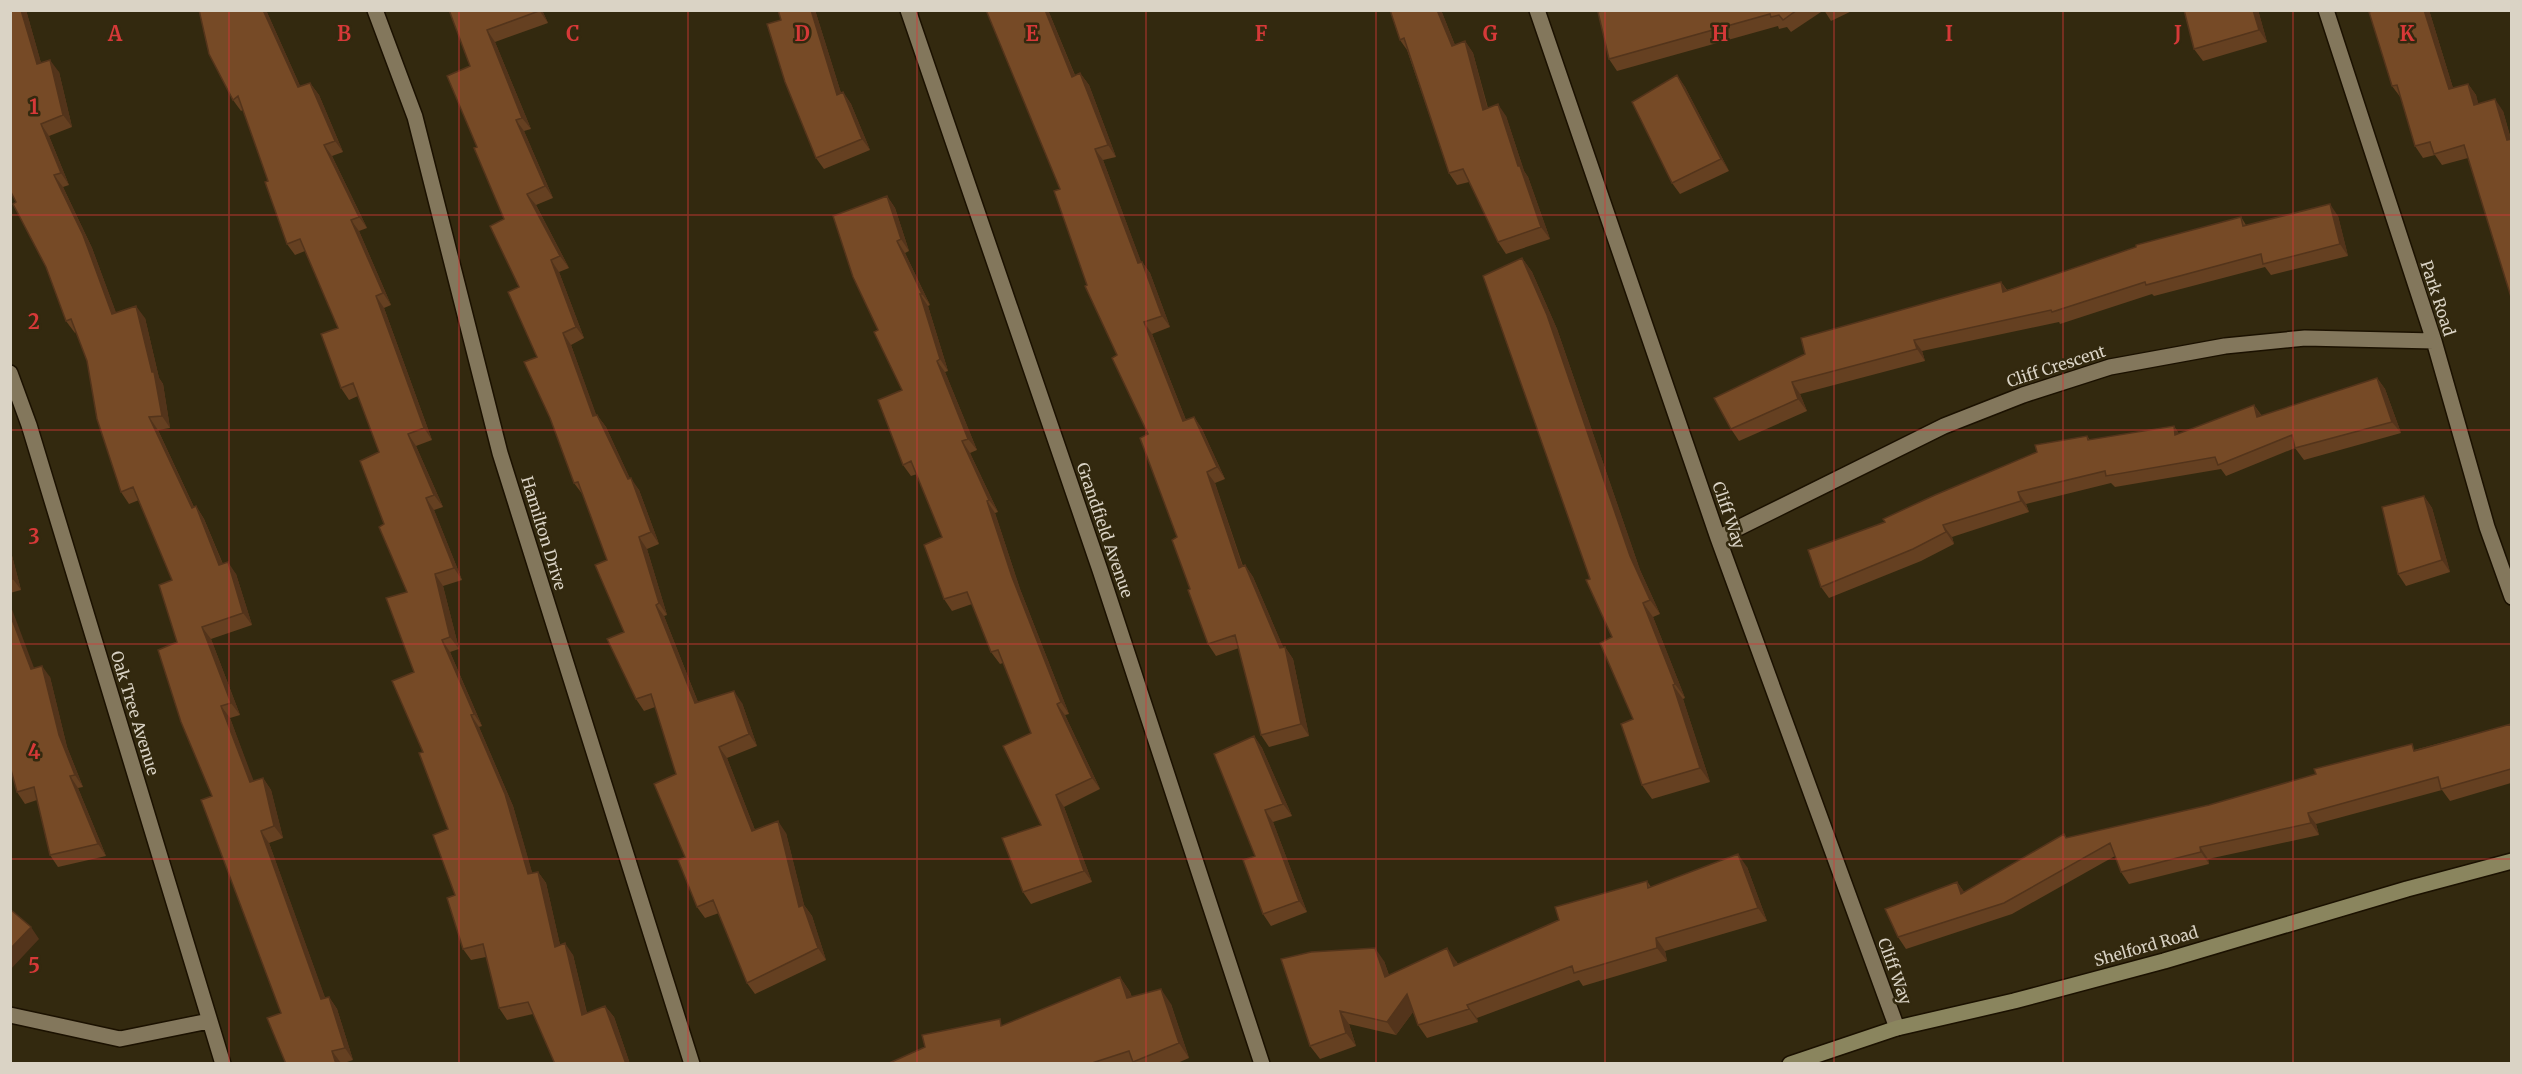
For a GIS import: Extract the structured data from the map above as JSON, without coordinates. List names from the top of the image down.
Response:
{
  "streets": {
    "street": [
      "Park Road",
      "Cliff Crescent",
      "Cliff Way",
      "Grandfield Avenue",
      "Hamilton Drive",
      "Oak Tree Avenue",
      "Shelford Road"
    ]
  },
  "crossings": [
    ["Park Road", "Cliff Crescent"],
    ["Cliff Crescent", "Cliff Way"],
    ["Cliff Way", "Shelford Road"]
  ],
  "grid": {
    "columns": [
      "A",
      "B",
      "C",
      "D",
      "E",
      "F",
      "G",
      "H",
      "I",
      "J",
      "K"
    ],
    "rows": [
      "1",
      "2",
      "3",
      "4",
      "5"
    ]
  }
}
